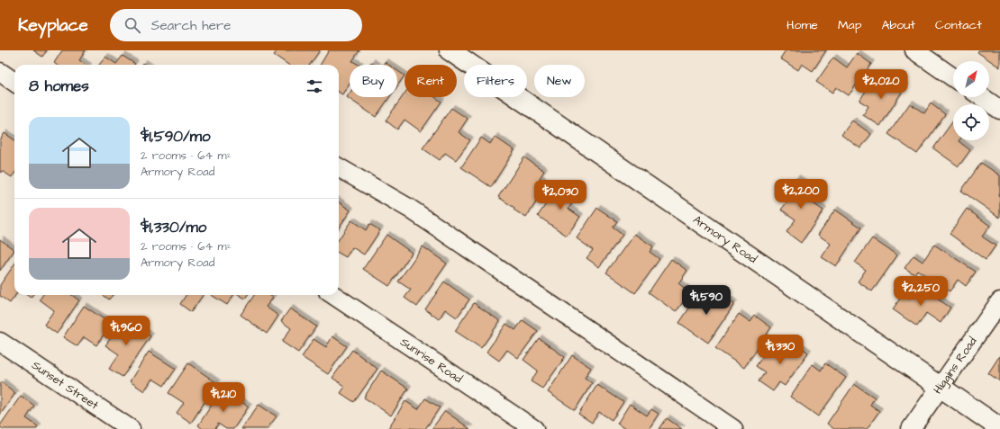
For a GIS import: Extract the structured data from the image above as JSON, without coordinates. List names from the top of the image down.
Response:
{
  "streets": {
    "main road": ["Armory Road"],
    "street": ["Sunrise Road", "Higgins Road", "Sunset Street"]
  },
  "crossings": [
    ["Armory Road", "Higgins Road"]
  ],
  "north": "top right",
  "page": {
    "header": "Keyplace",
    "search": "Search here",
    "nav": [
      "Home",
      "Map",
      "About",
      "Contact"
    ],
    "chip": [
      "Buy",
      "Rent",
      "Filters",
      "New"
    ],
    "heading": "8 homes",
    "price": [
      "$2,020",
      "$2,200",
      "$2,030",
      "$2,250",
      "$1,590",
      "$1,960",
      "$1,330",
      "$1,210"
    ],
    "list": [
      {
        "name": "$1,590/mo",
        "note": "2 rooms · 64 m² · Armory Road"
      },
      {
        "name": "$1,330/mo",
        "note": "2 rooms · 64 m² · Armory Road"
      }
    ]
  }
}
